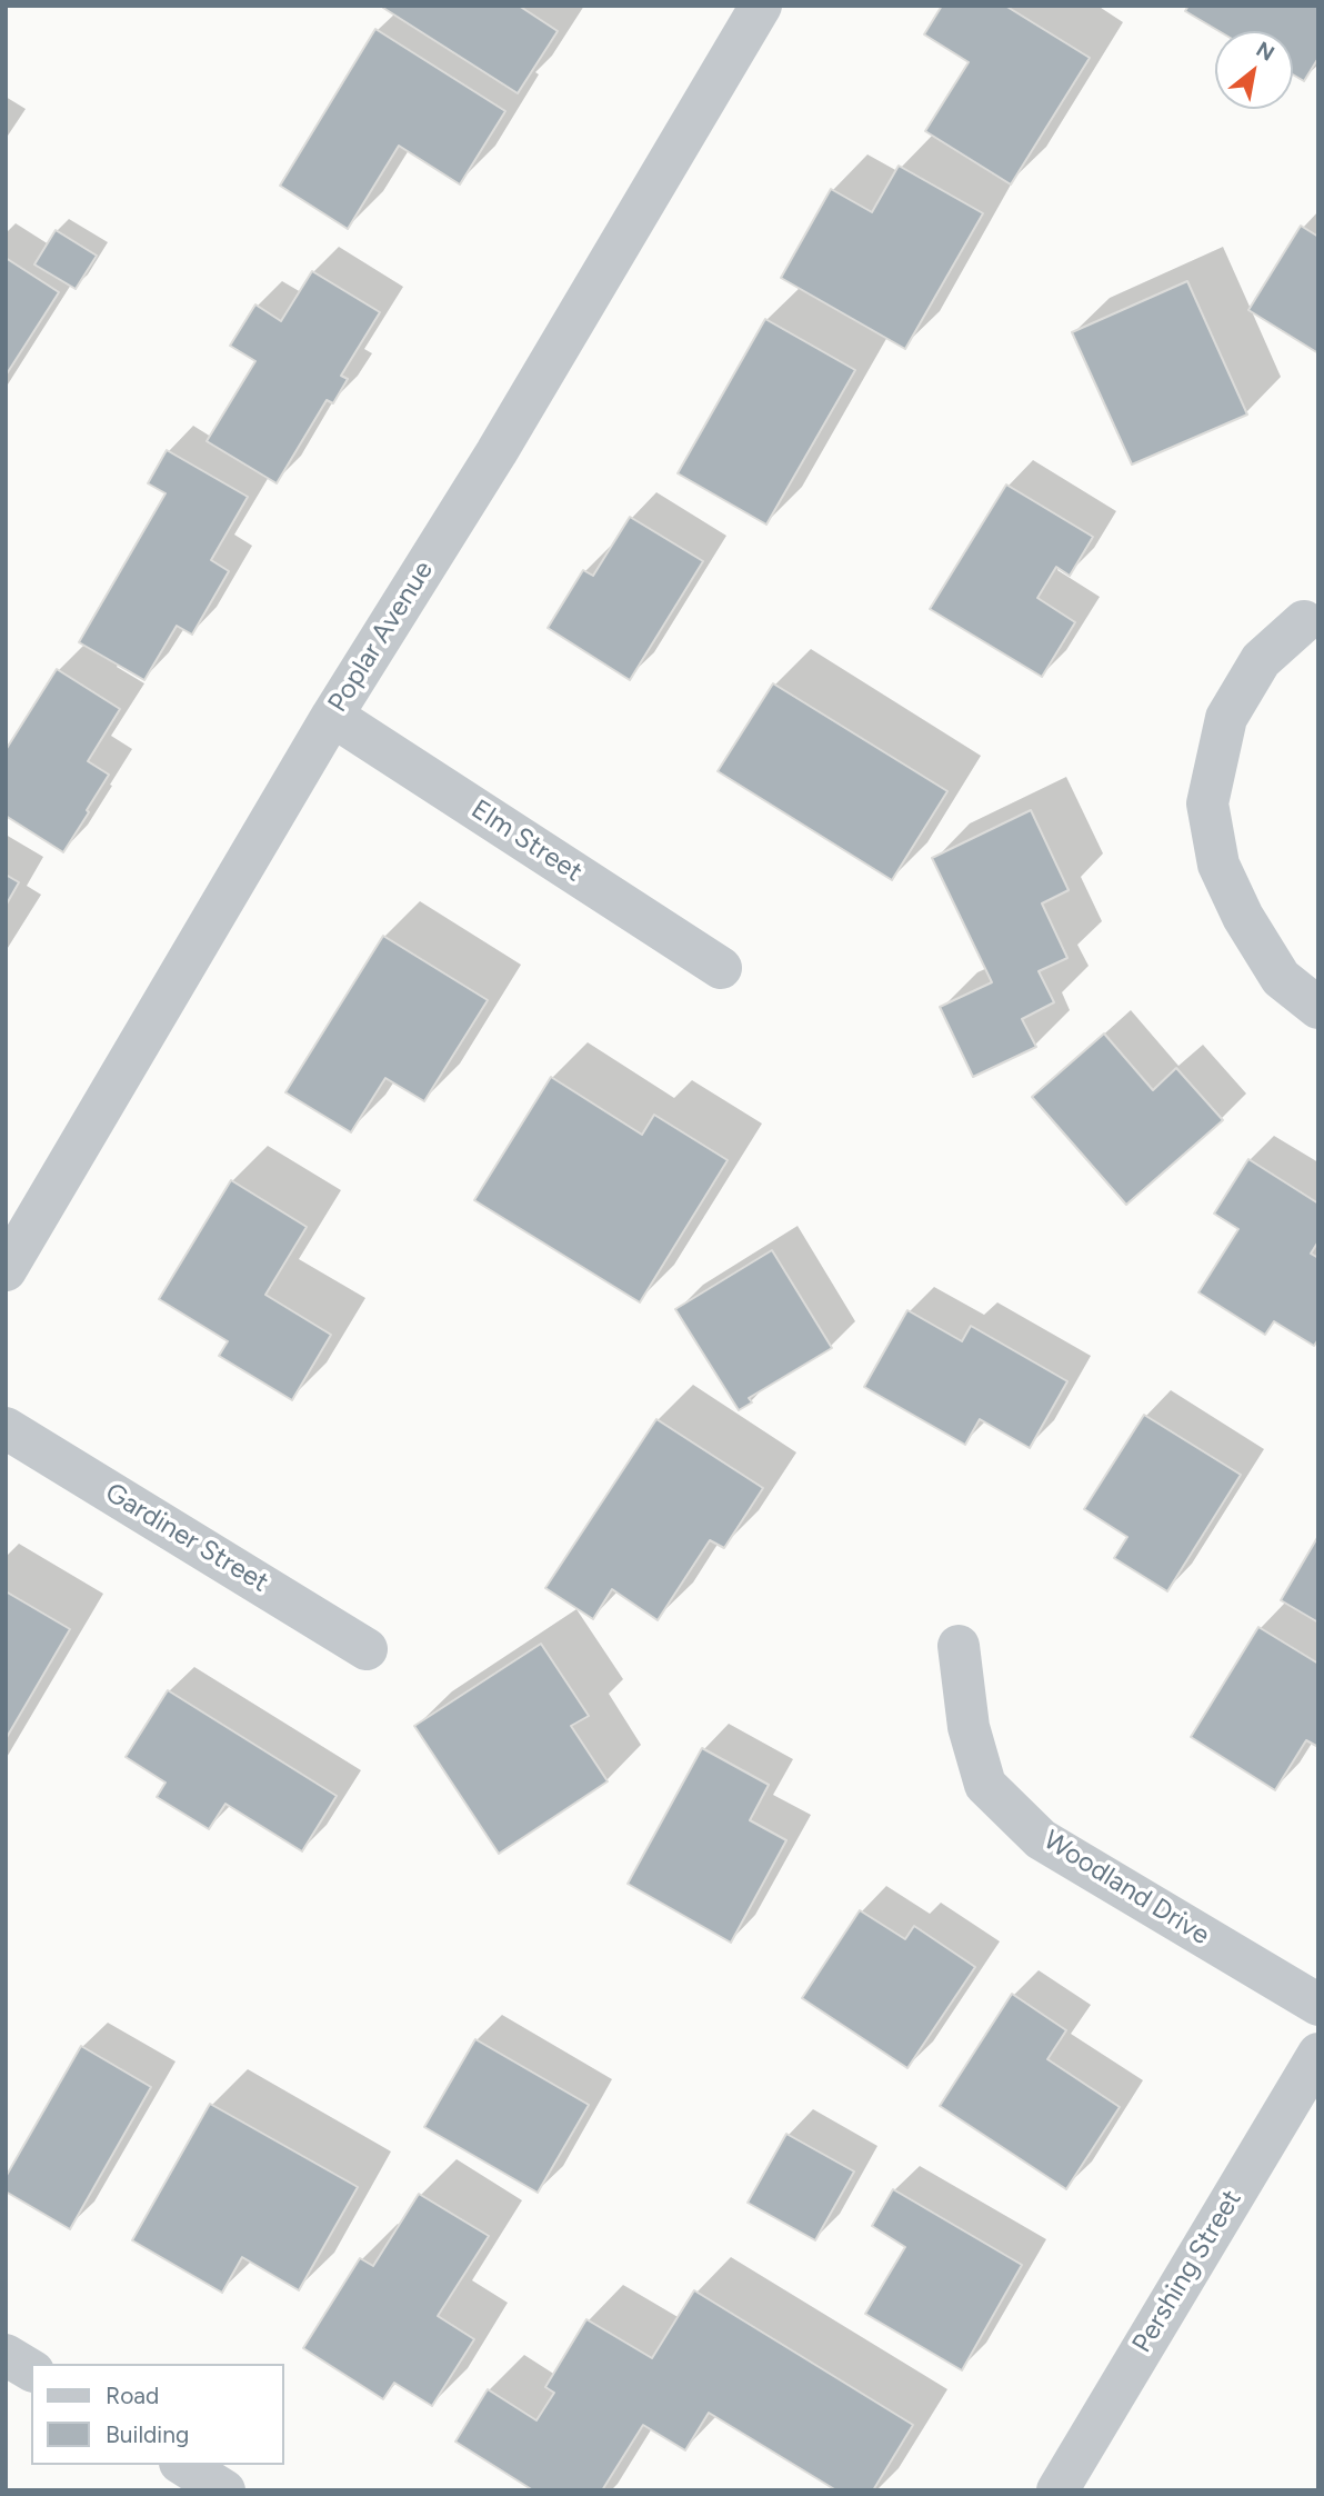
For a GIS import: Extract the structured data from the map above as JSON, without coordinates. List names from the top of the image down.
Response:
{
  "streets": {
    "street": [
      "Poplar Avenue",
      "Elm Street",
      "Gardiner Street",
      "Woodland Drive",
      "Pershing Street"
    ]
  },
  "crossings": [
    ["Poplar Avenue", "Elm Street"]
  ],
  "legend": ["Road", "Building"],
  "north": "top right"
}
